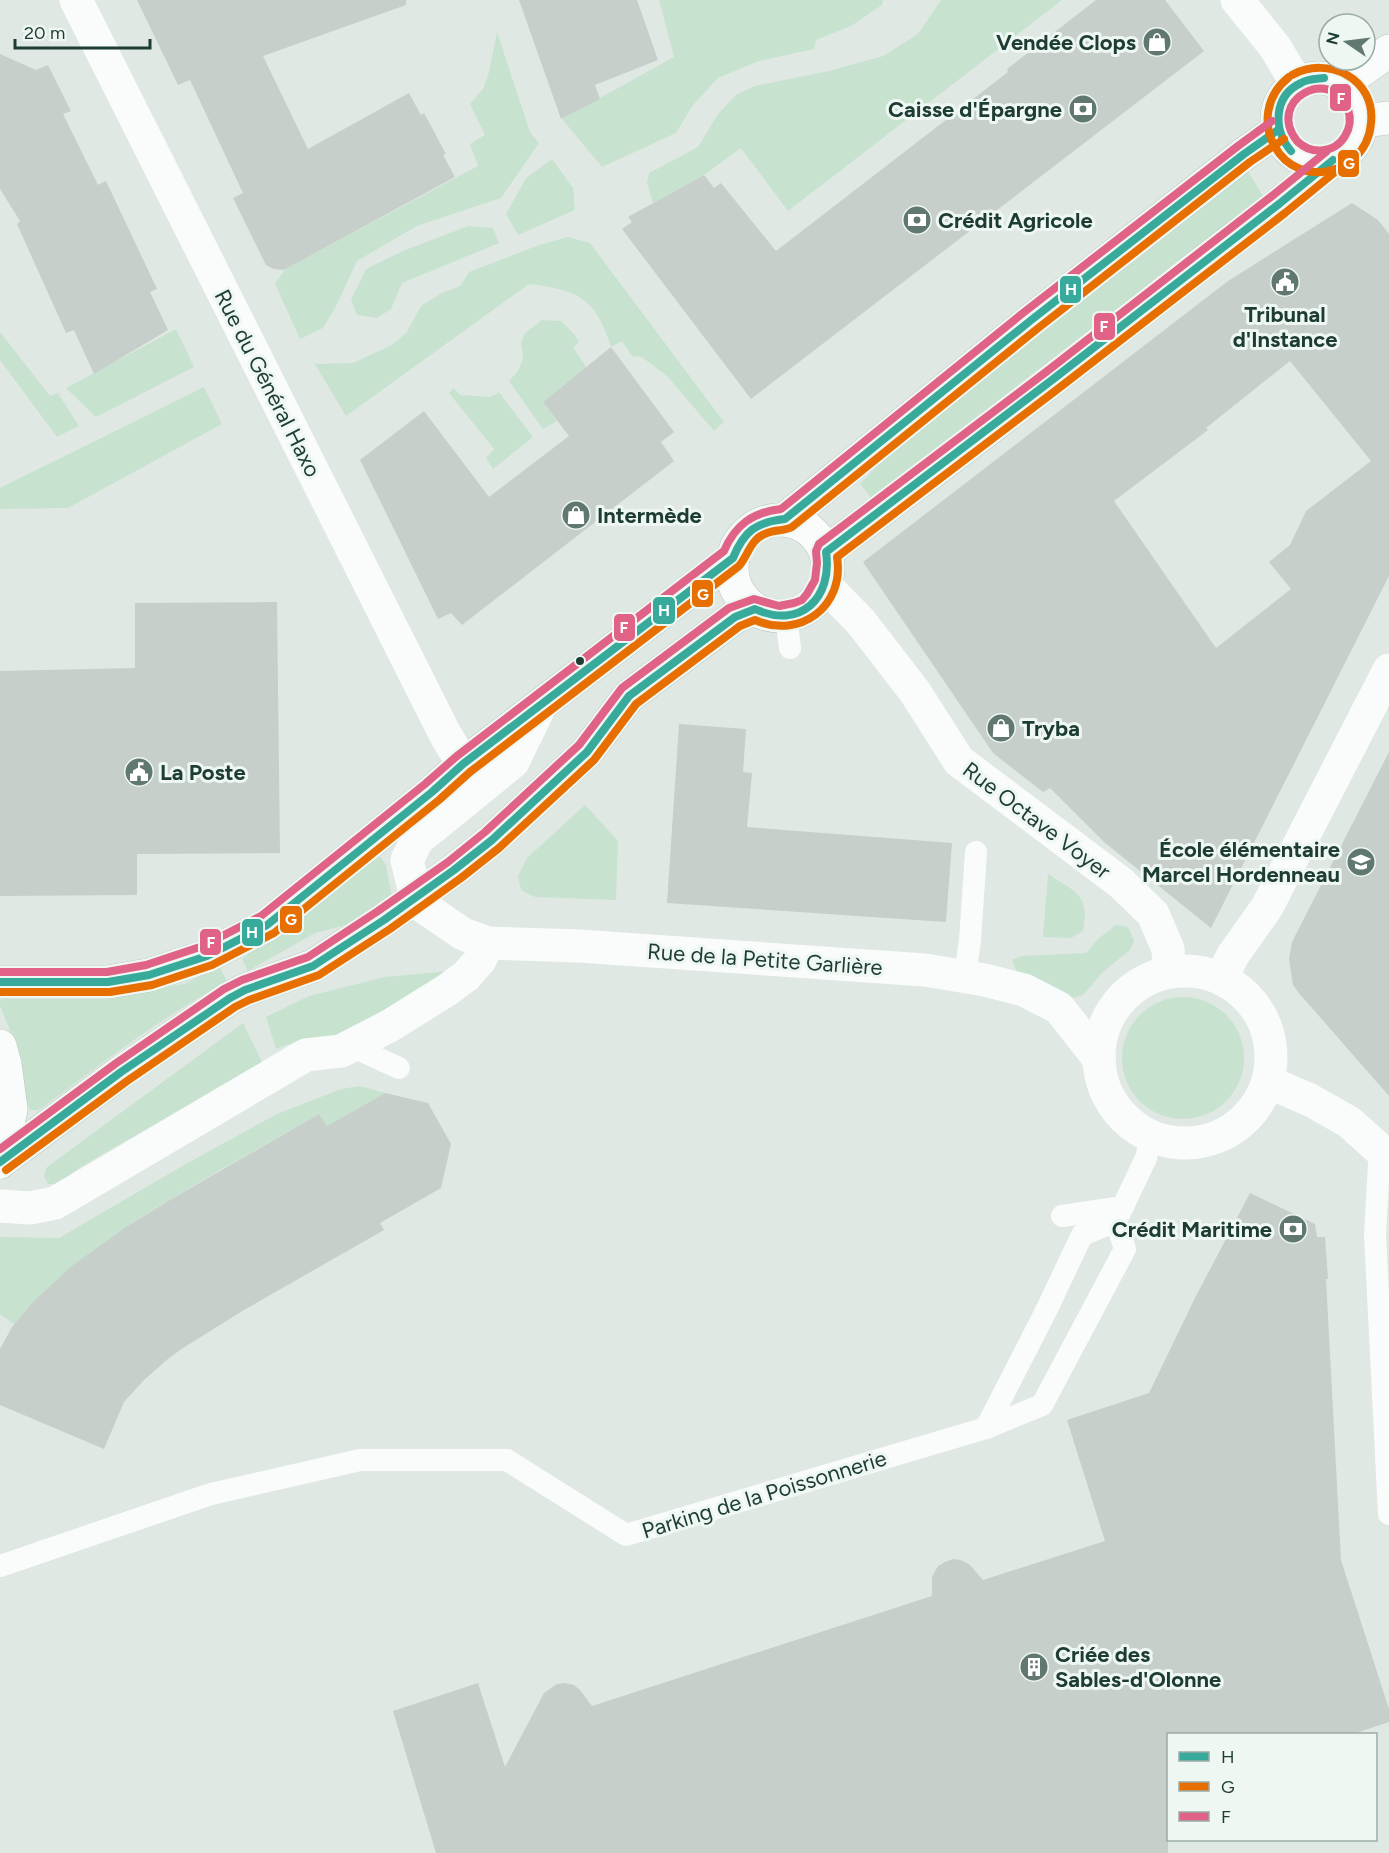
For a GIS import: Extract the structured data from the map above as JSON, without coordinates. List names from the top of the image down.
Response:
{
  "streets": {
    "street": ["Rue du Général Haxo", "Rue Octave Voyer", "Rue de la Petite Garlière"],
    "lane": ["Parking de la Poissonnerie"]
  },
  "crossings": [
    ["Rue Octave Voyer", "Rue de la Petite Garlière"]
  ],
  "places": {
    "shop": ["Vendée Clops", "Intermède", "Tryba"],
    "bank": ["Caisse d'Épargne", "Crédit Agricole", "Crédit Maritime"],
    "public building": ["Tribunal d'Instance", "La Poste"],
    "school or university": ["École élémentaire Marcel Hordenneau"],
    "building": ["Criée des Sables-d'Olonne"]
  },
  "lines": ["transit line G", "transit line H", "transit line F"],
  "legend": ["H", "G", "F"],
  "scale_bar": "20 m",
  "north": "left"
}
